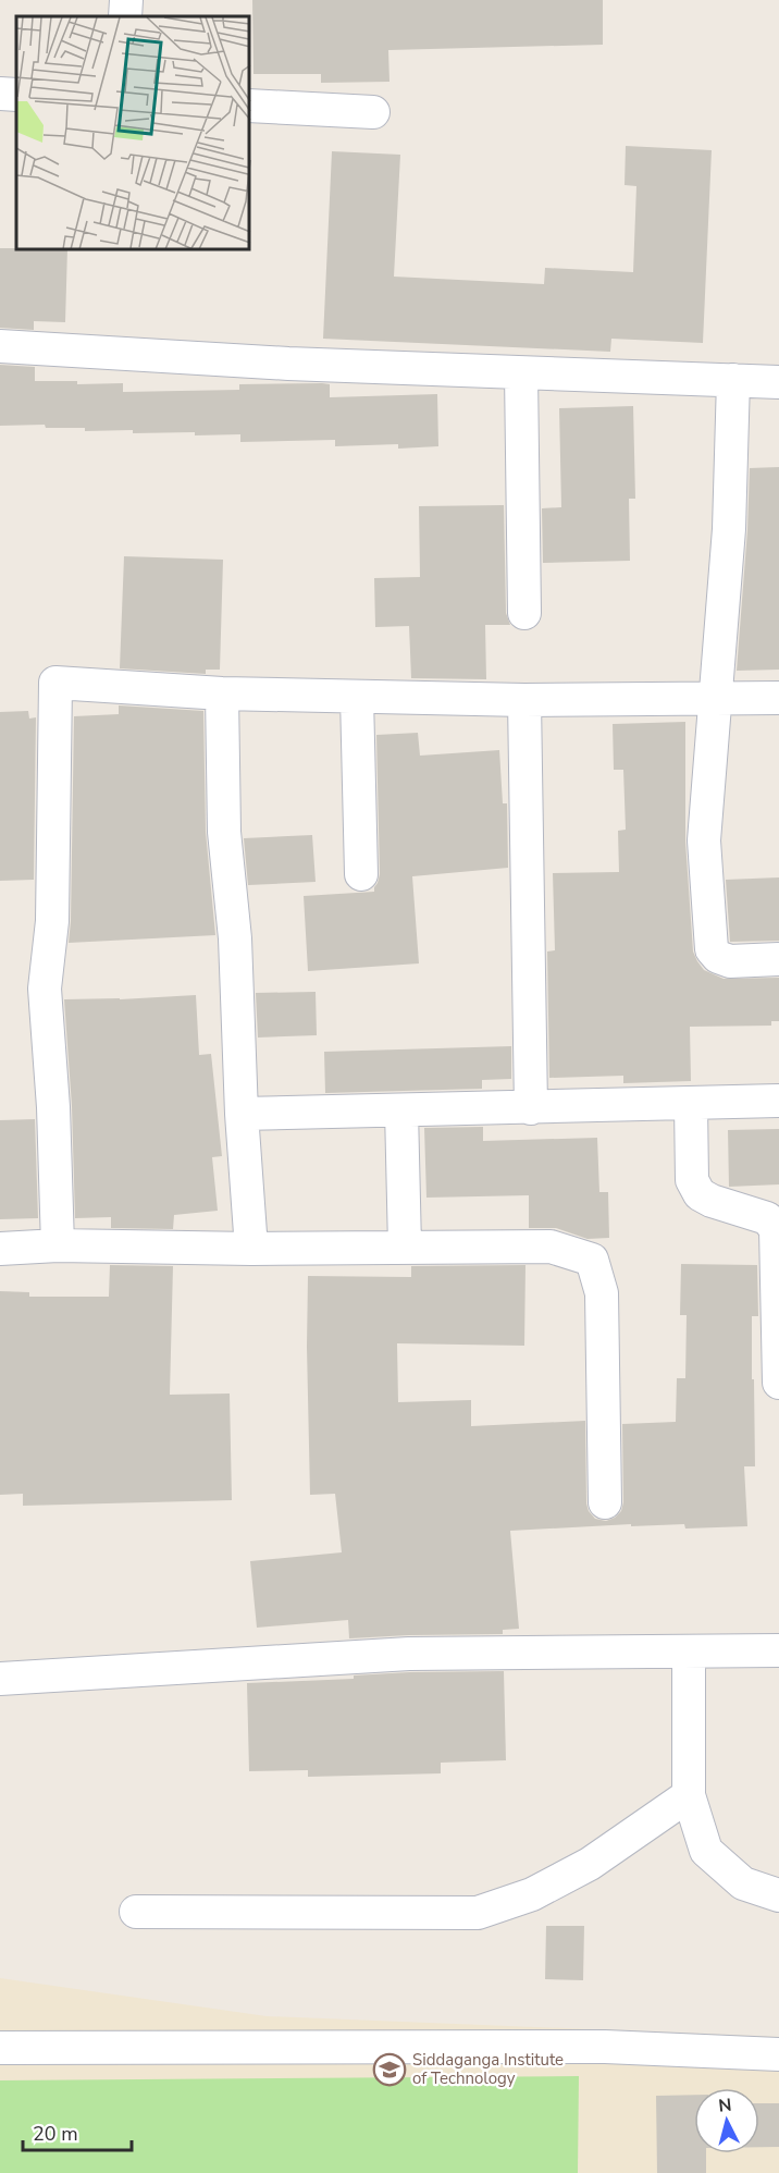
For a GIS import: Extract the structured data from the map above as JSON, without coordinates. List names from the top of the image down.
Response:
{
  "places": {
    "school or university": ["Siddaganga Institute of Technology"]
  },
  "scale_bar": "20 m",
  "north": "top"
}
